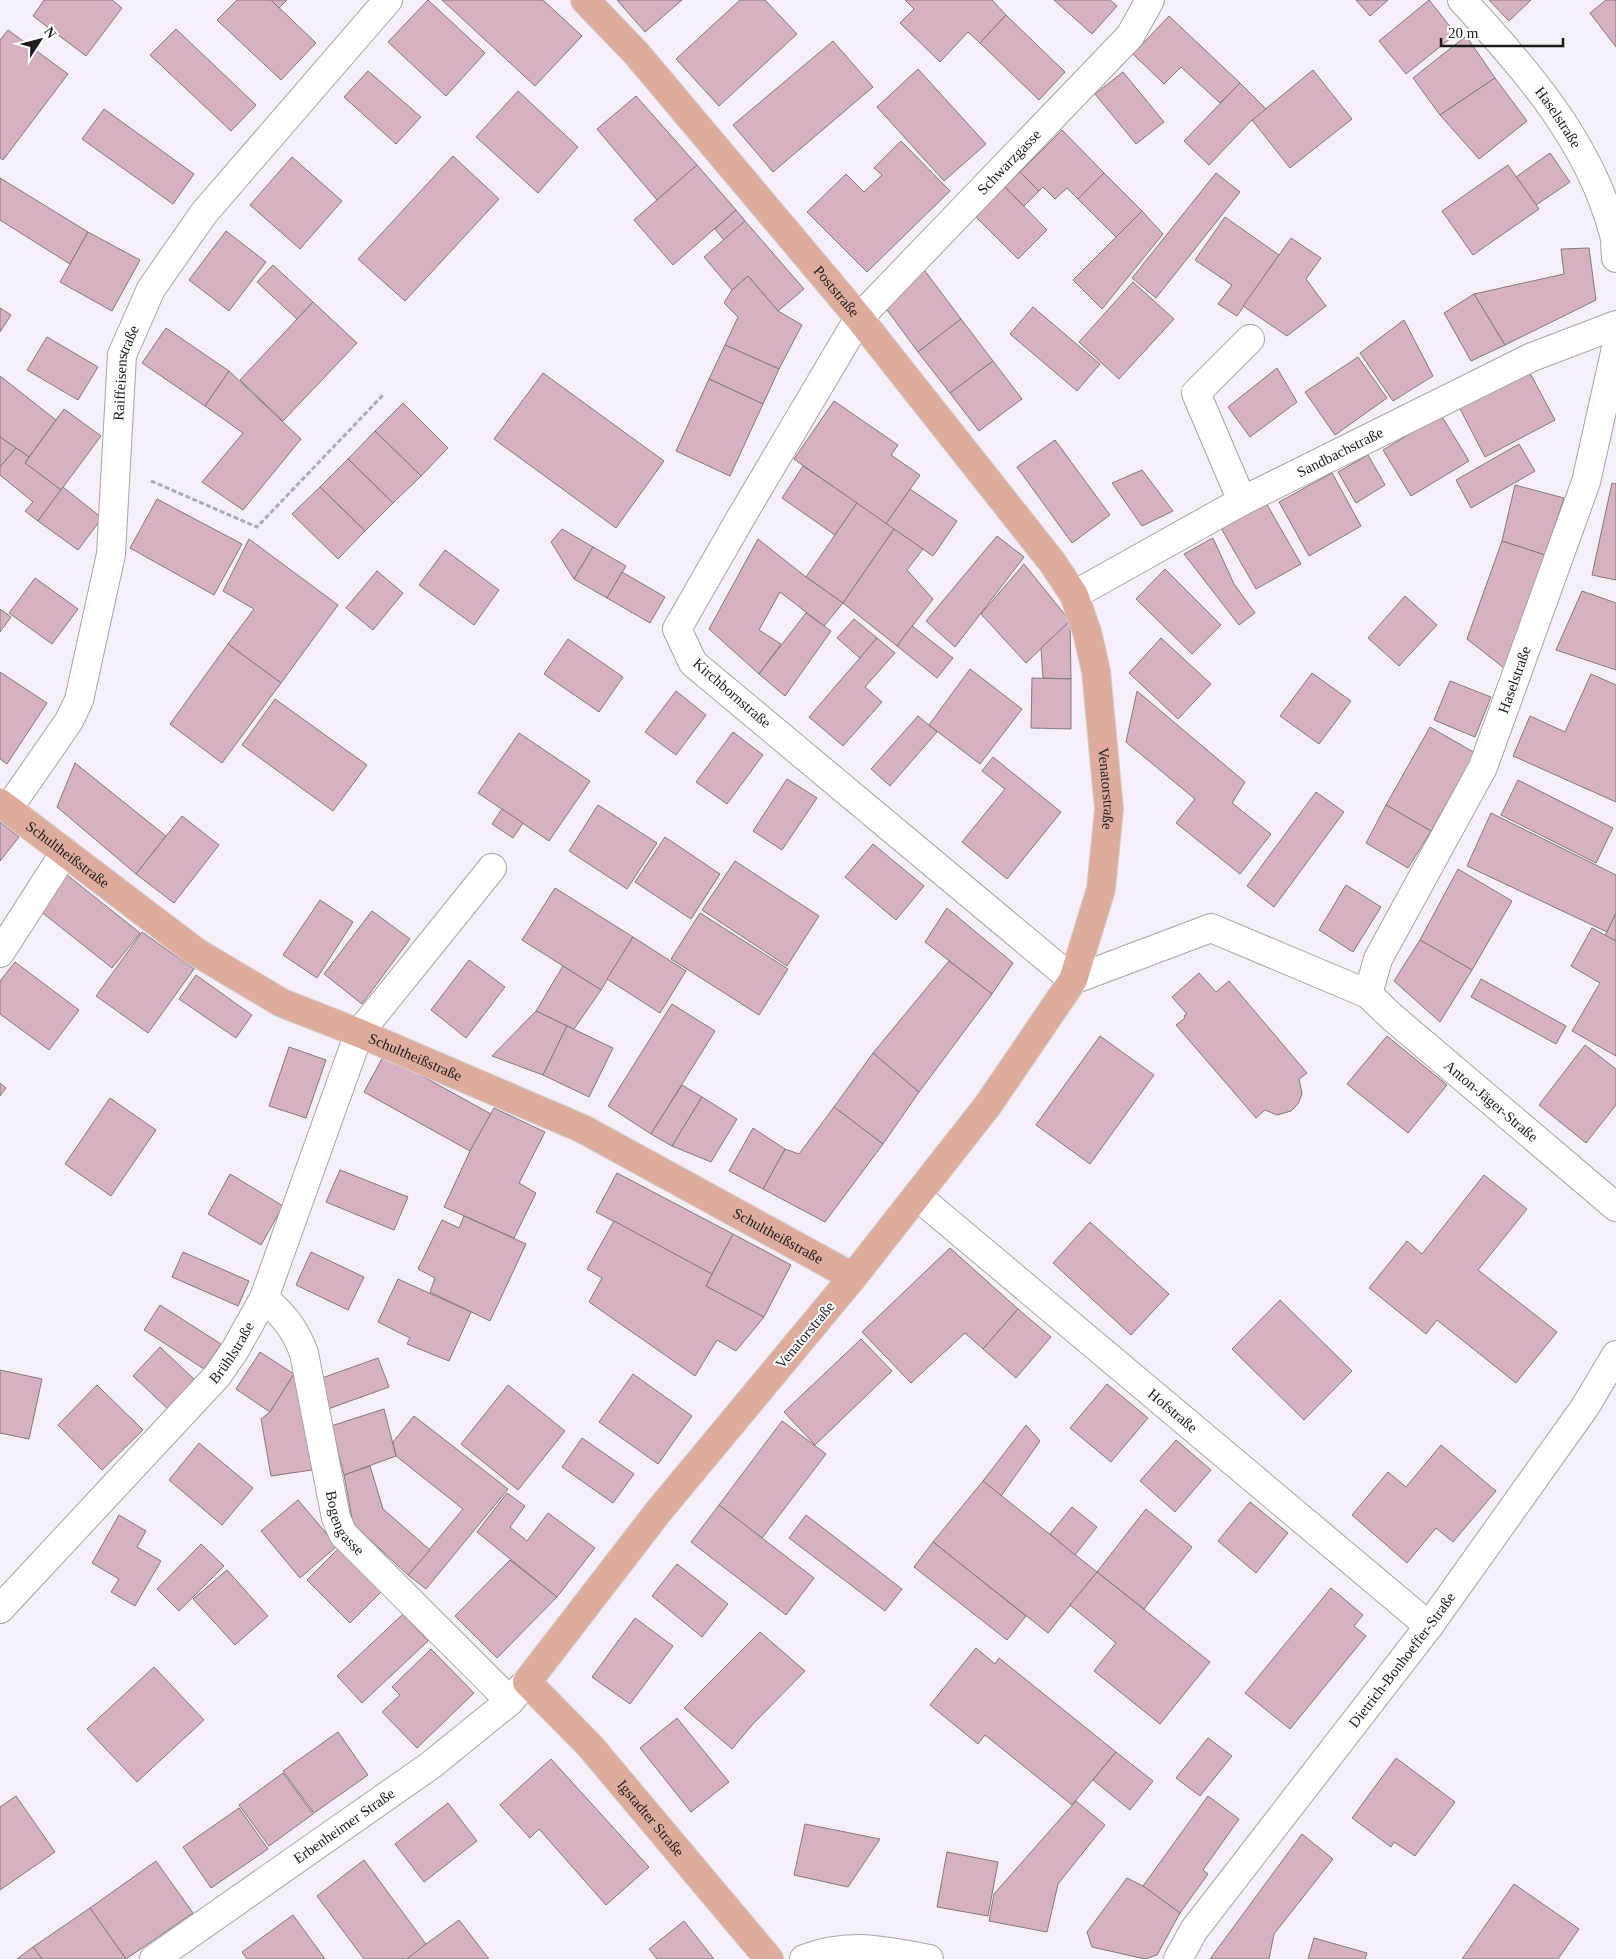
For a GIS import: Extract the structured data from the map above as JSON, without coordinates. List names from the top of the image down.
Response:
{
  "streets": {
    "main road": [
      "Poststraße",
      "Venatorstraße",
      "Schultheißstraße",
      "Igstadter Straße"
    ],
    "street": [
      "Haselstraße",
      "Schwarzgasse",
      "Raiffeisenstraße",
      "Sandbachstraße",
      "Kirchbornstraße",
      "Anton-Jäger-Straße",
      "Brühlstraße",
      "Hofstraße",
      "Bogengasse",
      "Dietrich-Bonhoeffer-Straße",
      "Erbenheimer Straße"
    ]
  },
  "crossings": [
    ["Haselstraße", "Anton-Jäger-Straße"],
    ["Schwarzgasse", "Poststraße"],
    ["Schwarzgasse", "Kirchbornstraße"],
    ["Poststraße", "Sandbachstraße"],
    ["Poststraße", "Kirchbornstraße"],
    ["Poststraße", "Venatorstraße"],
    ["Raiffeisenstraße", "Schultheißstraße"],
    ["Sandbachstraße", "Venatorstraße"],
    ["Kirchbornstraße", "Venatorstraße"],
    ["Venatorstraße", "Schultheißstraße"],
    ["Venatorstraße", "Hofstraße"],
    ["Venatorstraße", "Bogengasse"],
    ["Venatorstraße", "Igstadter Straße"],
    ["Venatorstraße", "Erbenheimer Straße"],
    ["Schultheißstraße", "Brühlstraße"],
    ["Brühlstraße", "Bogengasse"],
    ["Hofstraße", "Dietrich-Bonhoeffer-Straße"],
    ["Bogengasse", "Igstadter Straße"],
    ["Bogengasse", "Erbenheimer Straße"],
    ["Igstadter Straße", "Erbenheimer Straße"]
  ],
  "scale_bar": "20 m",
  "north": "top right"
}
